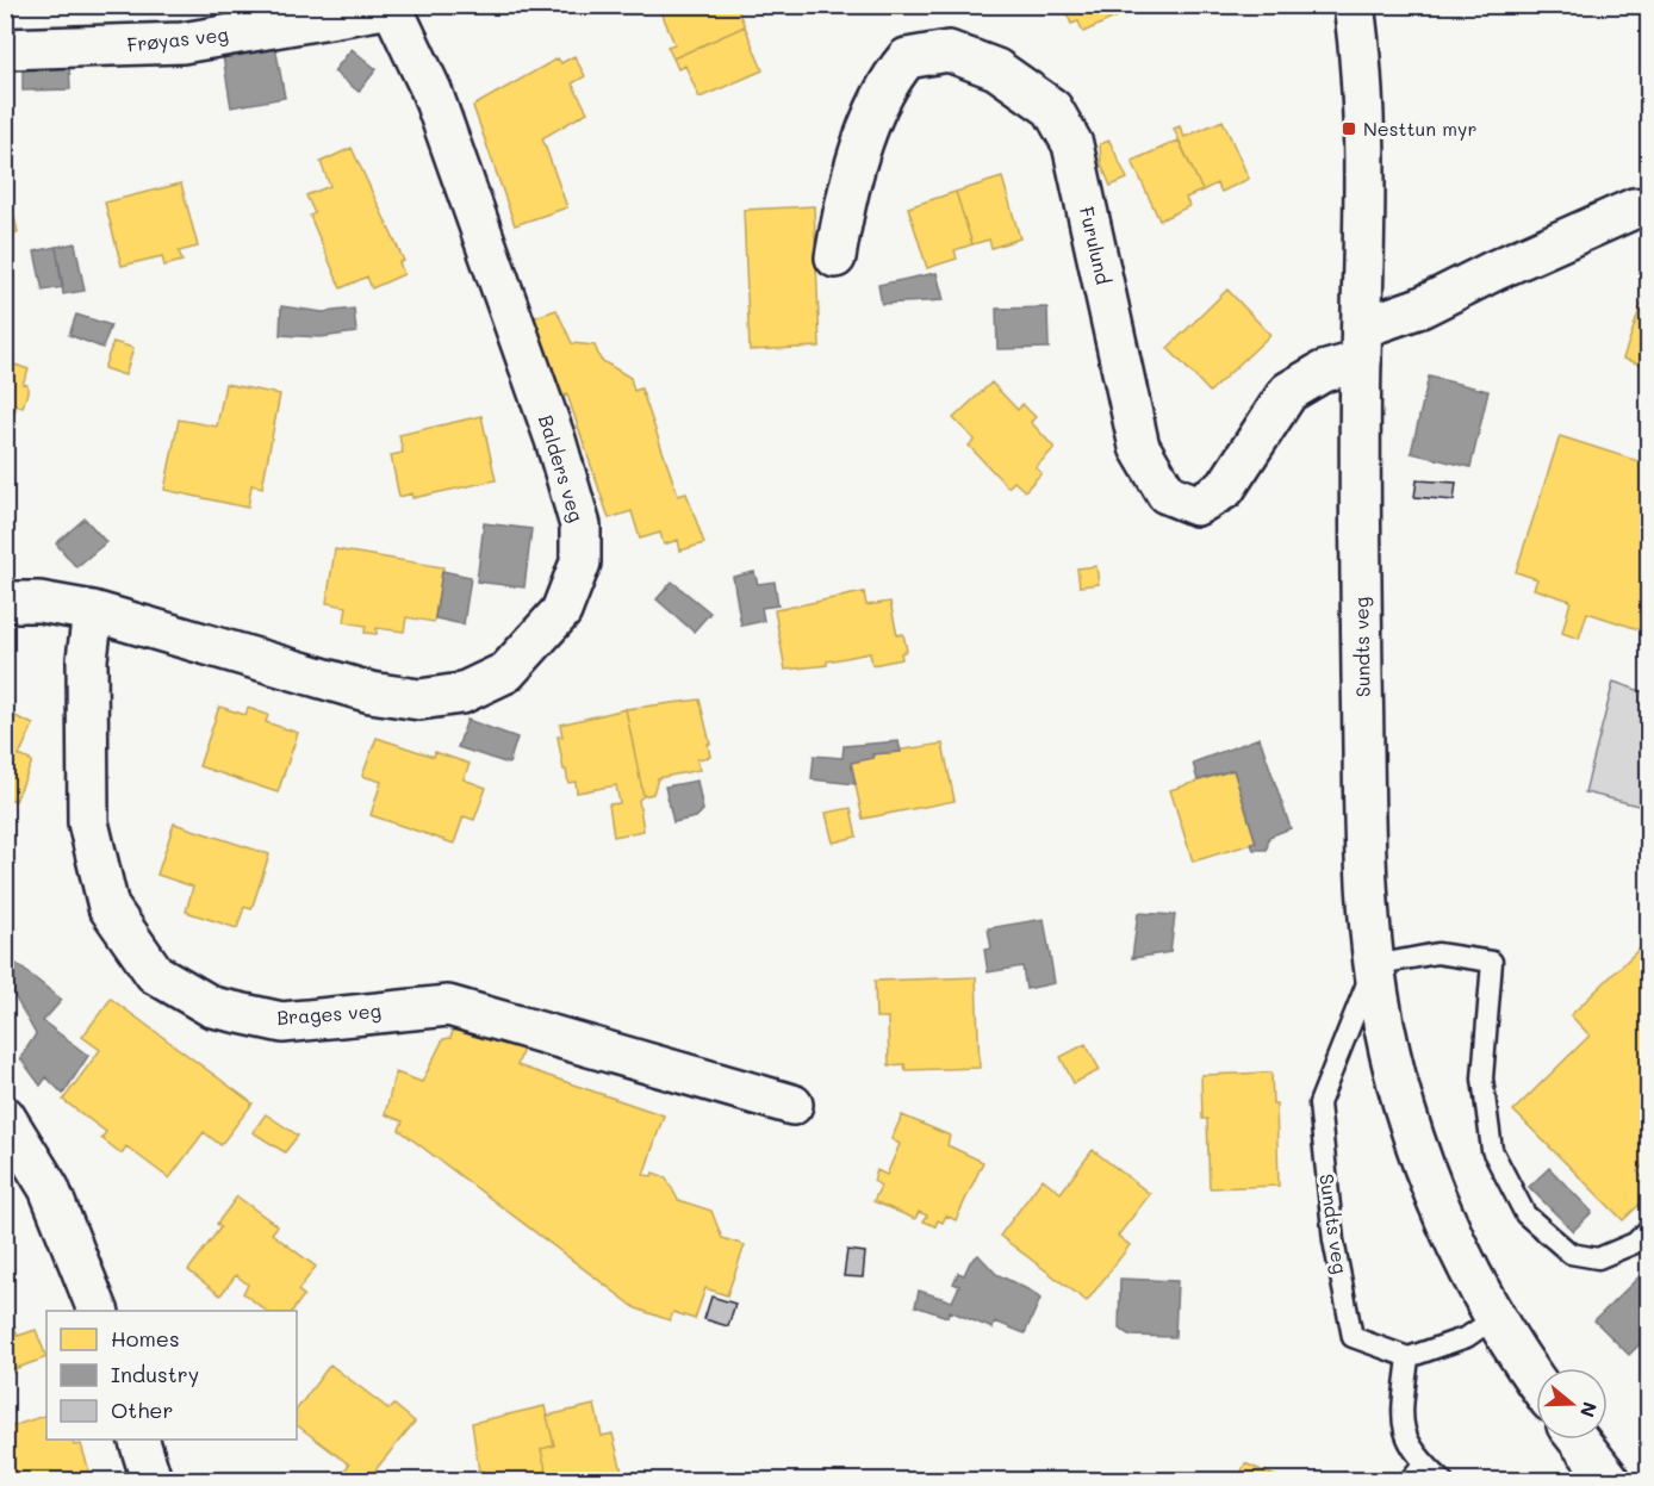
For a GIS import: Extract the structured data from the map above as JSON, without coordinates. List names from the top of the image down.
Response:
{
  "streets": {
    "street": [
      "Frøyas veg",
      "Furulund",
      "Balders veg",
      "Sundts veg",
      "Brages veg"
    ]
  },
  "crossings": [
    ["Frøyas veg", "Balders veg"],
    ["Furulund", "Sundts veg"],
    ["Balders veg", "Brages veg"]
  ],
  "places": {
    "transit": ["Nesttun myr"]
  },
  "legend": ["Homes", "Industry", "Other"],
  "north": "right"
}
